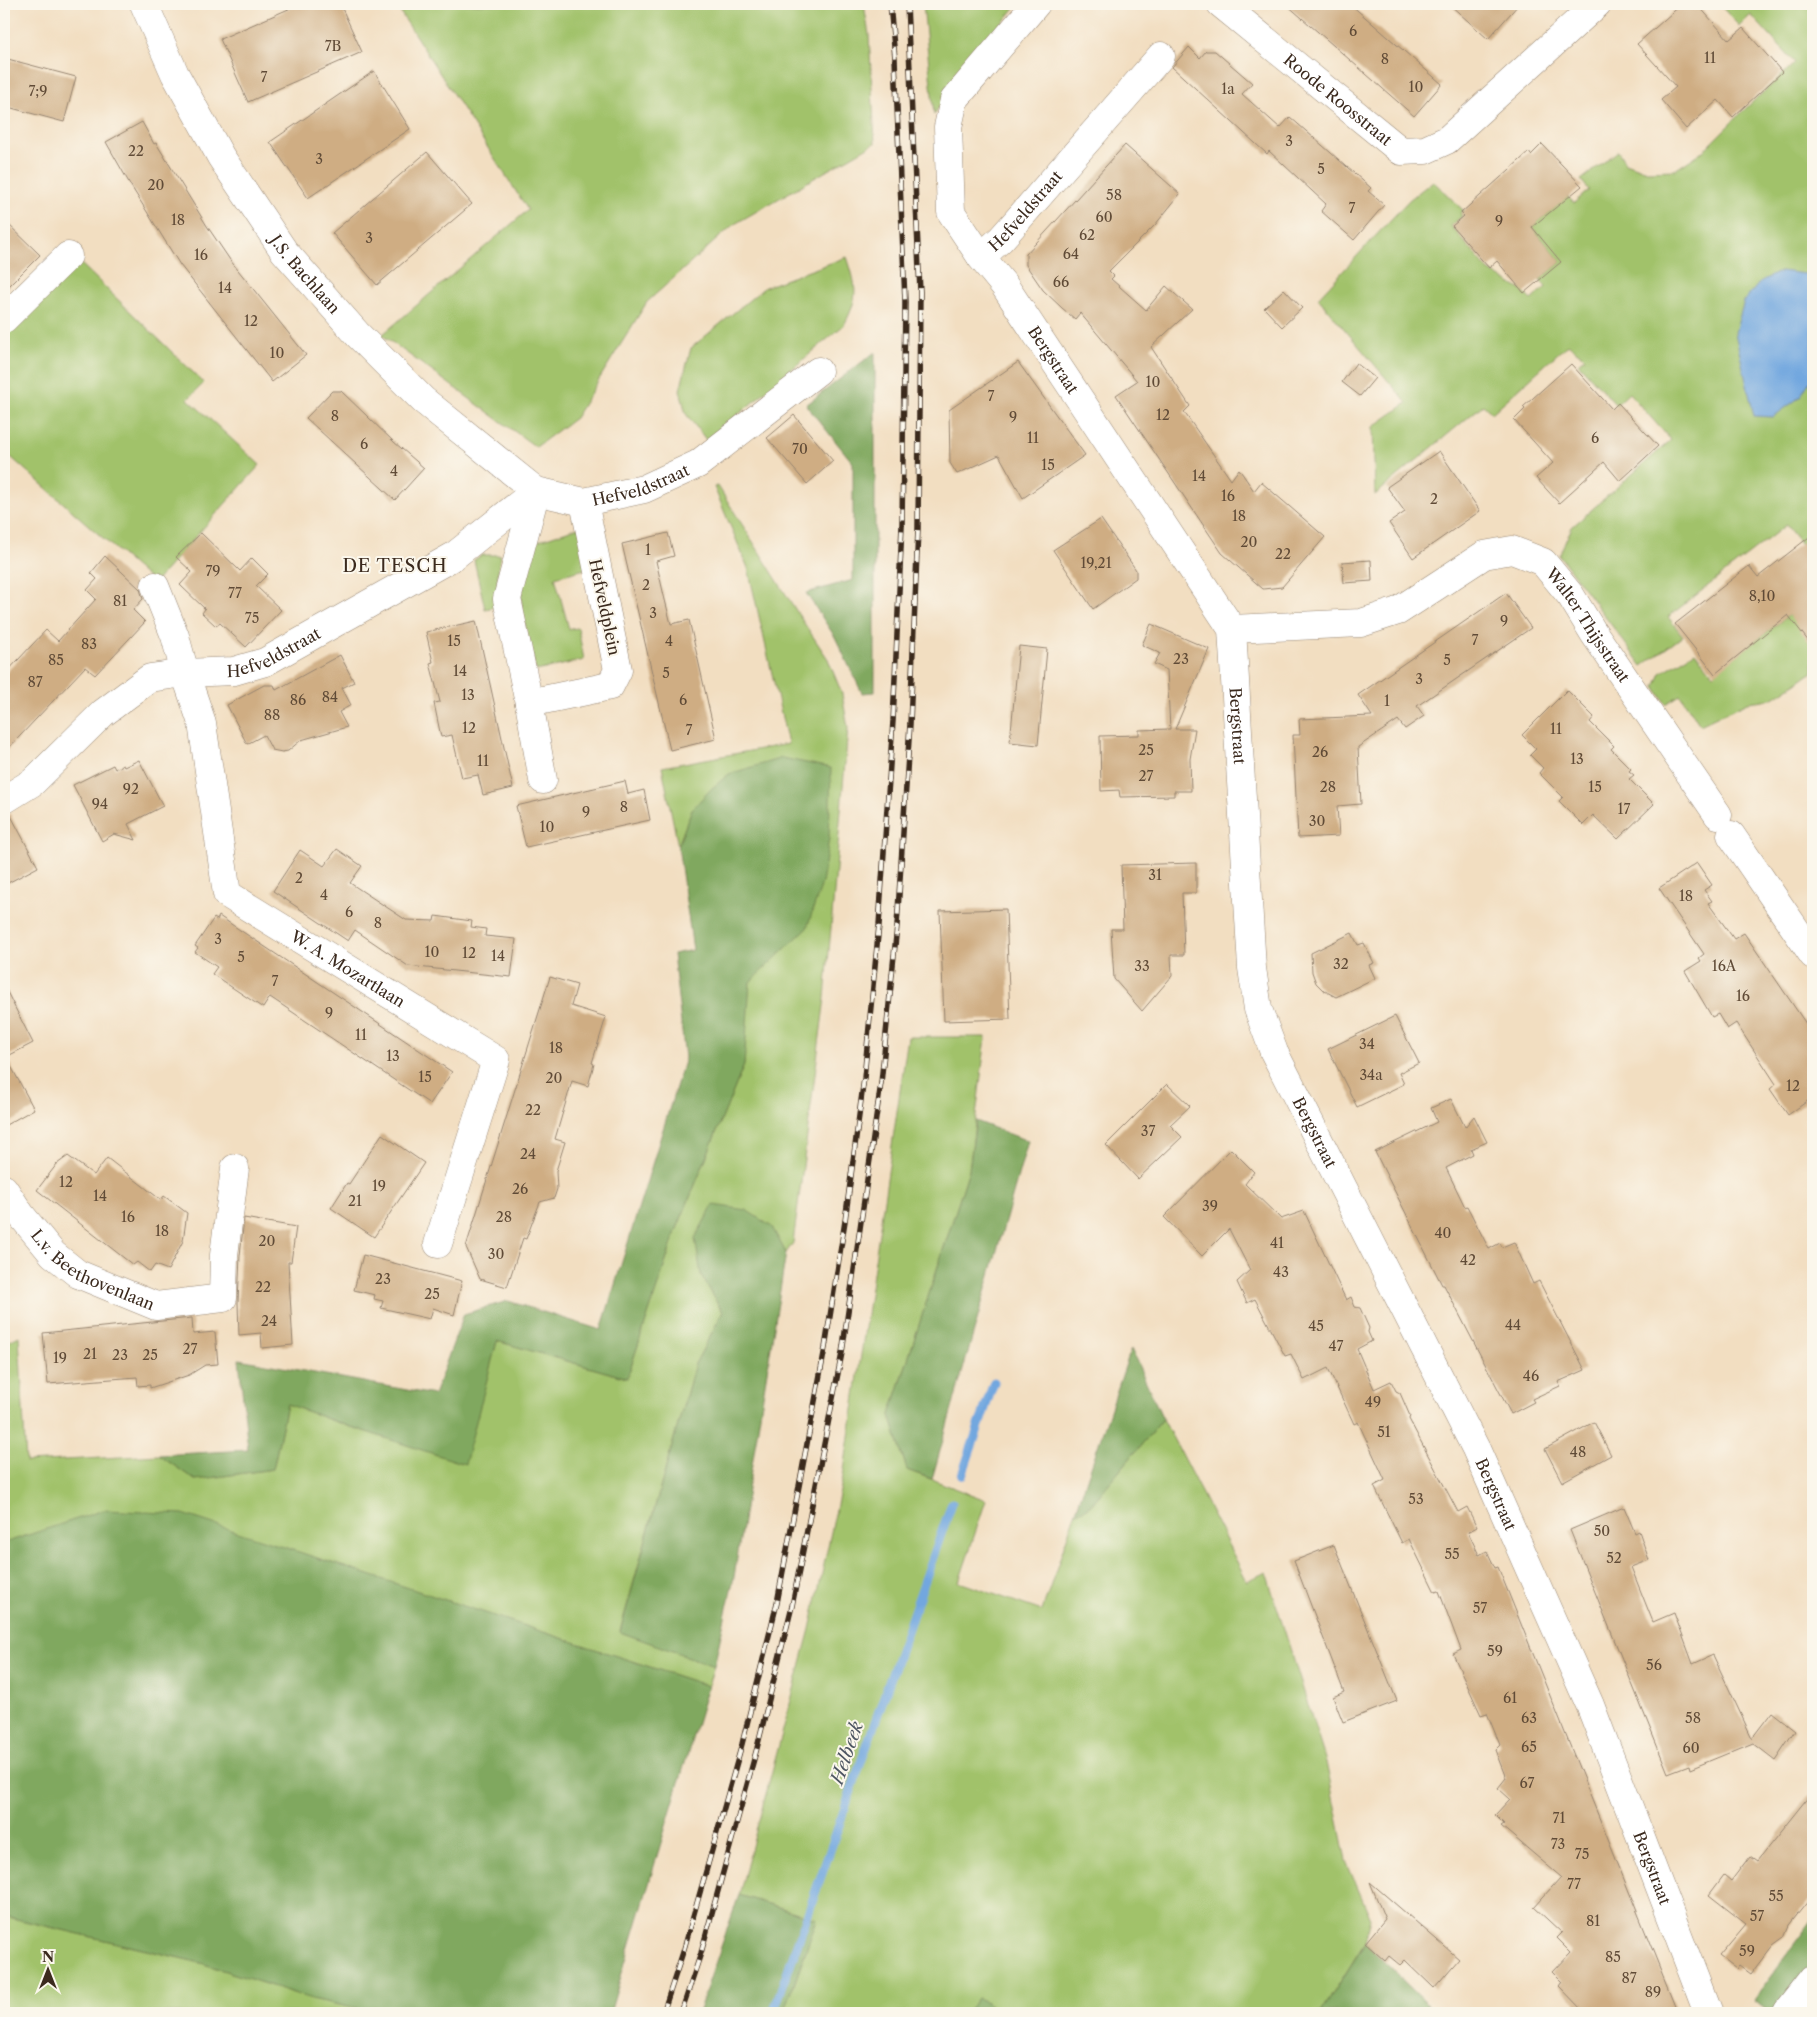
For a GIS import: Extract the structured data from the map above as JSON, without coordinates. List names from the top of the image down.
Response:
{
  "streets": {
    "street": [
      "Roode Roosstraat",
      "Hefveldstraat",
      "J.S. Bachlaan",
      "Bergstraat",
      "Hefveldplein",
      "Walter Thijsstraat",
      "W. A. Mozartlaan",
      "L.v. Beethovenlaan"
    ]
  },
  "crossings": [
    ["Hefveldstraat", "J.S. Bachlaan"],
    ["Hefveldstraat", "Bergstraat"],
    ["Hefveldstraat", "Hefveldplein"],
    ["Hefveldstraat", "W. A. Mozartlaan"],
    ["Bergstraat", "Walter Thijsstraat"]
  ],
  "districts": ["DE TESCH"],
  "water": ["Helbeek"],
  "house_numbers": [
    "6",
    "7B",
    "11",
    "8",
    "7",
    "10",
    "1a",
    "7;9",
    "3",
    "22",
    "3",
    "5",
    "20",
    "58",
    "7",
    "60",
    "18",
    "9",
    "62",
    "3",
    "64",
    "16",
    "66",
    "14",
    "12",
    "10",
    "10",
    "7",
    "12",
    "8",
    "9",
    "11",
    "6",
    "6",
    "70",
    "15",
    "4",
    "14",
    "16",
    "2",
    "18",
    "20",
    "1",
    "22",
    "19,21",
    "79",
    "2",
    "77",
    "8,10",
    "81",
    "3",
    "75",
    "9",
    "7",
    "15",
    "4",
    "83",
    "23",
    "85",
    "5",
    "14",
    "5",
    "3",
    "87",
    "13",
    "84",
    "86",
    "6",
    "1",
    "88",
    "12",
    "11",
    "7",
    "25",
    "26",
    "13",
    "11",
    "27",
    "28",
    "15",
    "92",
    "94",
    "8",
    "17",
    "9",
    "30",
    "10",
    "31",
    "2",
    "4",
    "18",
    "6",
    "8",
    "3",
    "10",
    "12",
    "14",
    "5",
    "32",
    "33",
    "16A",
    "7",
    "16",
    "9",
    "11",
    "34",
    "18",
    "13",
    "34a",
    "15",
    "20",
    "12",
    "22",
    "37",
    "24",
    "12",
    "19",
    "26",
    "14",
    "21",
    "39",
    "16",
    "28",
    "18",
    "40",
    "20",
    "41",
    "30",
    "42",
    "43",
    "23",
    "22",
    "25",
    "24",
    "44",
    "45",
    "47",
    "27",
    "21",
    "23",
    "25",
    "19",
    "46",
    "49",
    "51",
    "48",
    "53",
    "50",
    "55",
    "52",
    "57",
    "59",
    "56",
    "61",
    "63",
    "58",
    "65",
    "60",
    "67",
    "71",
    "73",
    "75",
    "77",
    "55",
    "57",
    "81",
    "59",
    "85",
    "87",
    "89"
  ],
  "north": "top"
}
